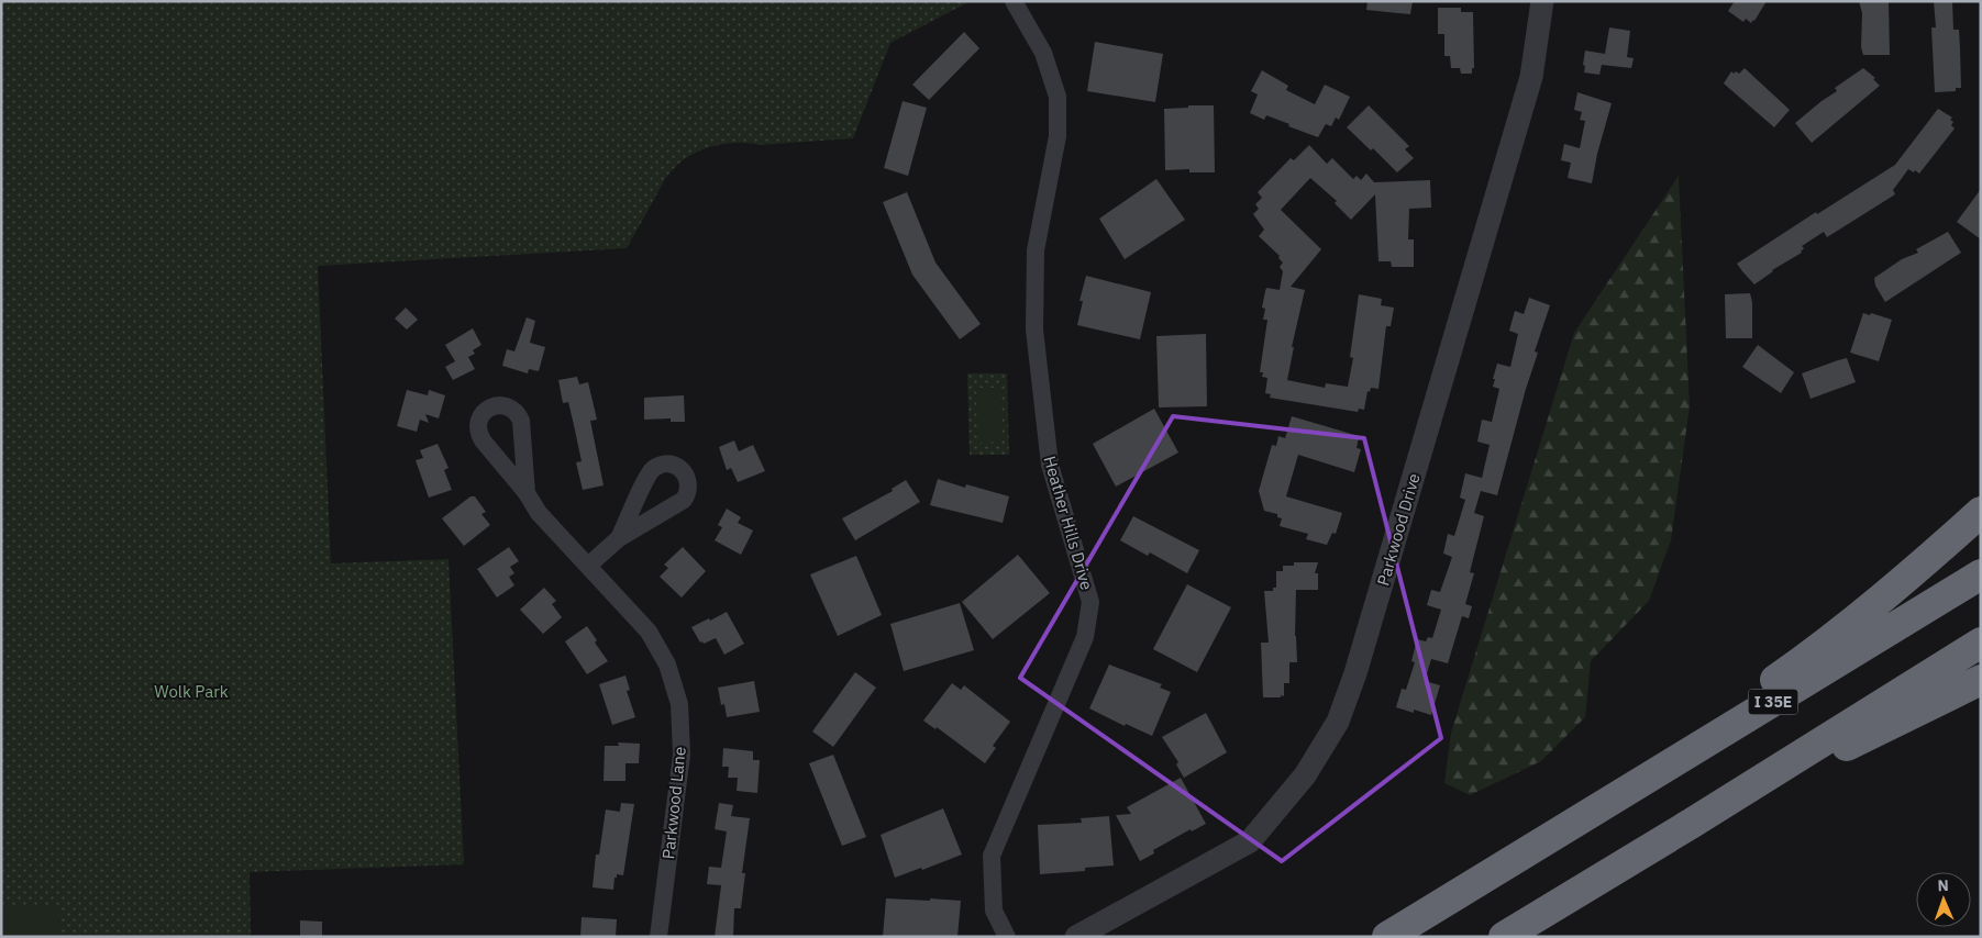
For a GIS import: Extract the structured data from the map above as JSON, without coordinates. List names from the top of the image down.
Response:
{
  "streets": {
    "highway": ["I 35E"],
    "street": ["Heather Hills Drive", "Parkwood Drive", "Parkwood Lane"]
  },
  "parks": ["Wolk Park"],
  "north": "top"
}
